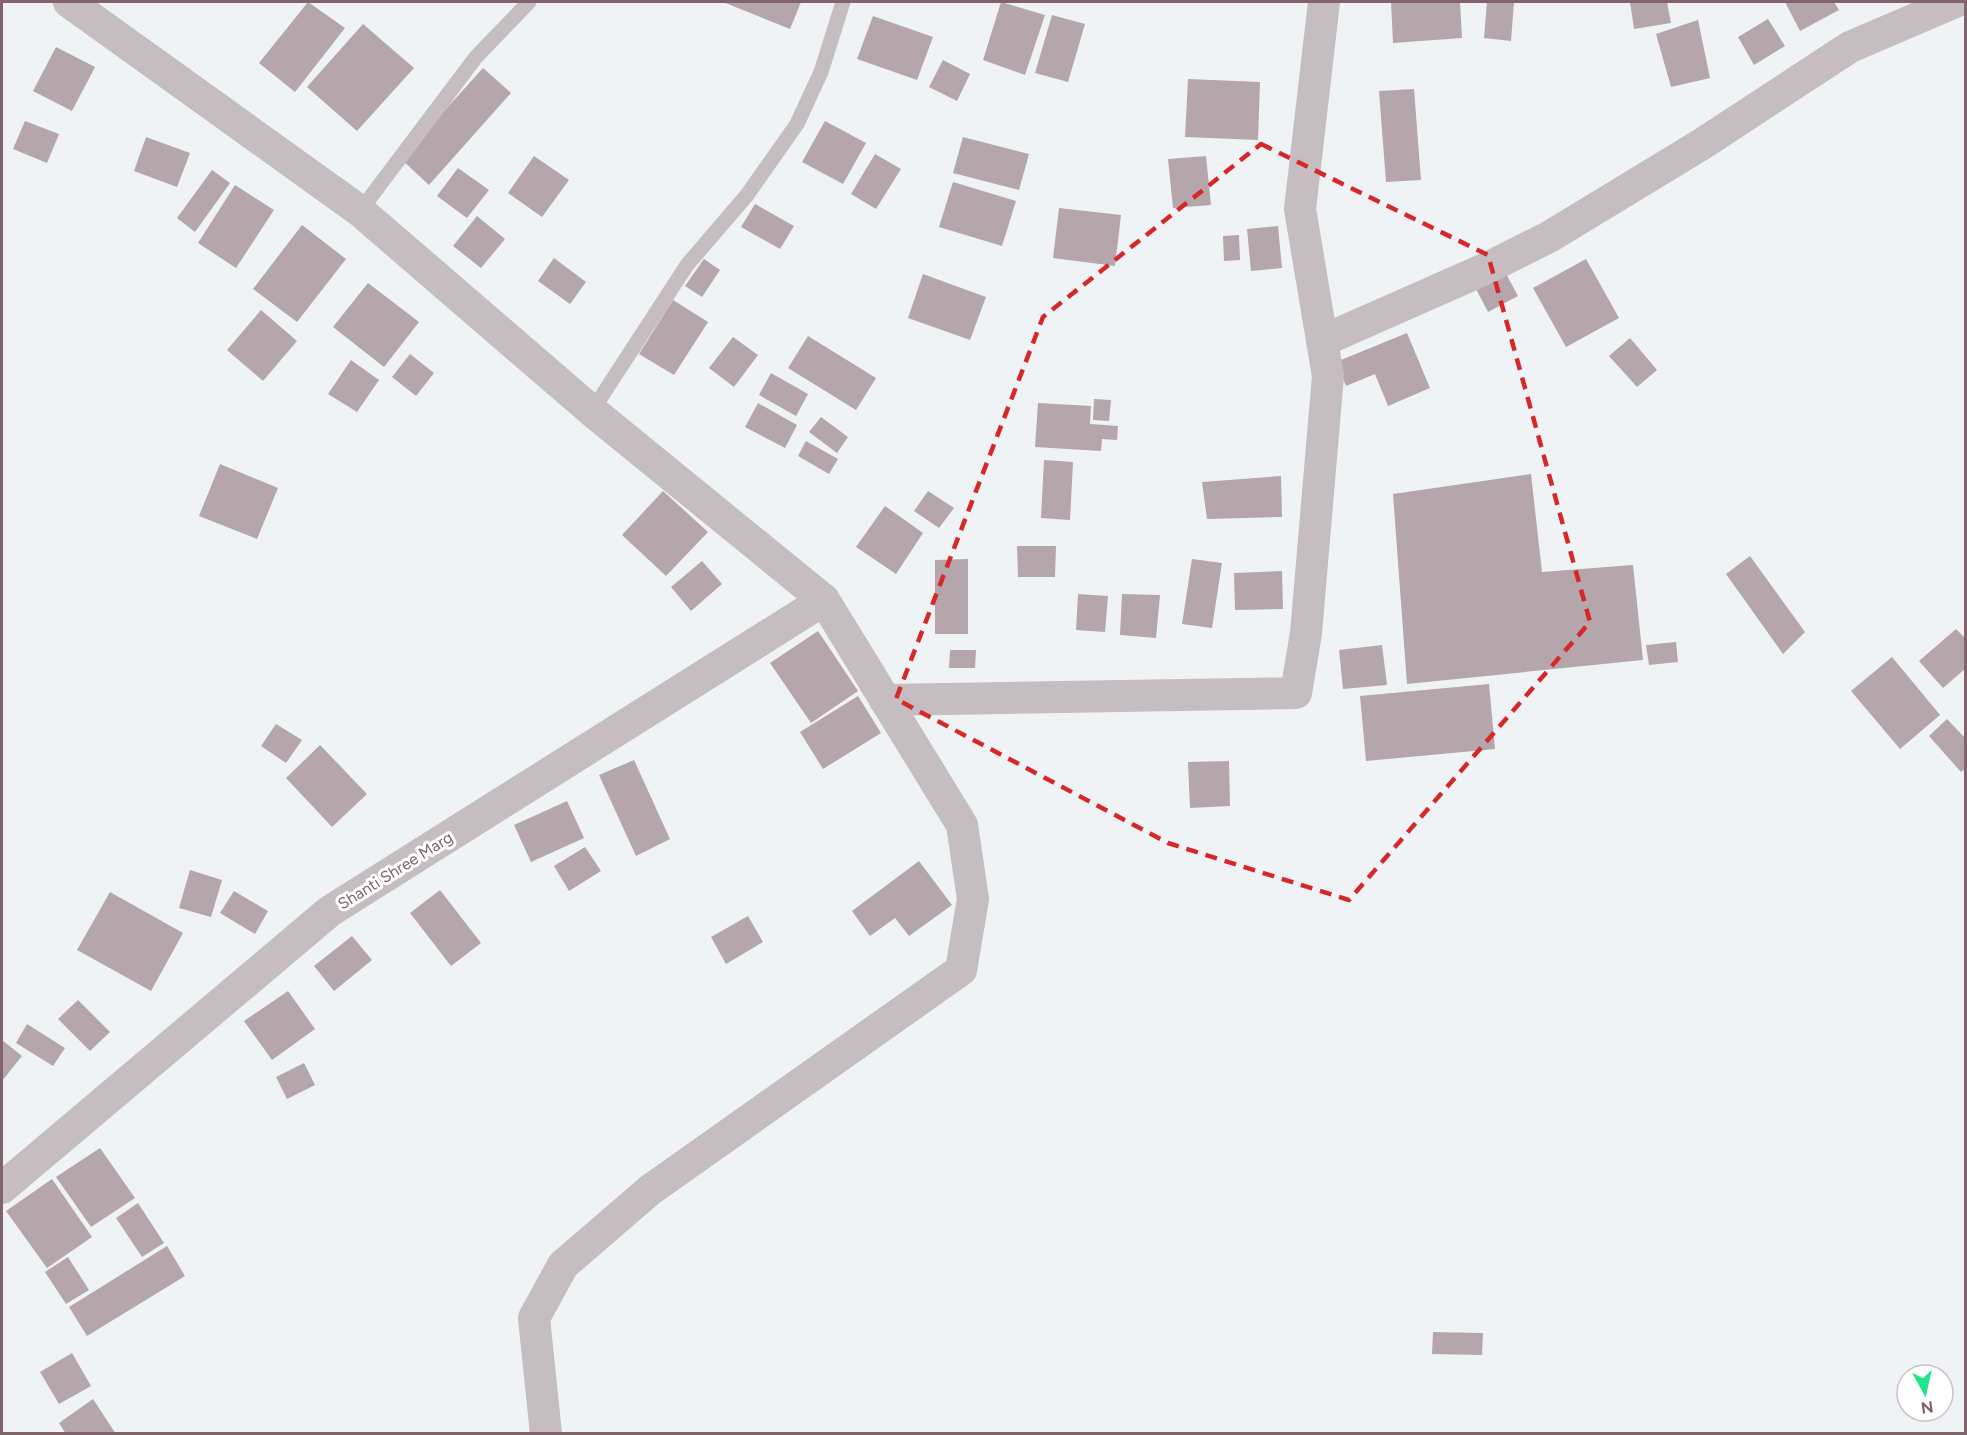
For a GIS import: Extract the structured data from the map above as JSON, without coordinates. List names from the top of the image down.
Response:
{
  "streets": {
    "street": ["Shanti Shree Marg"]
  },
  "north": "bottom"
}
